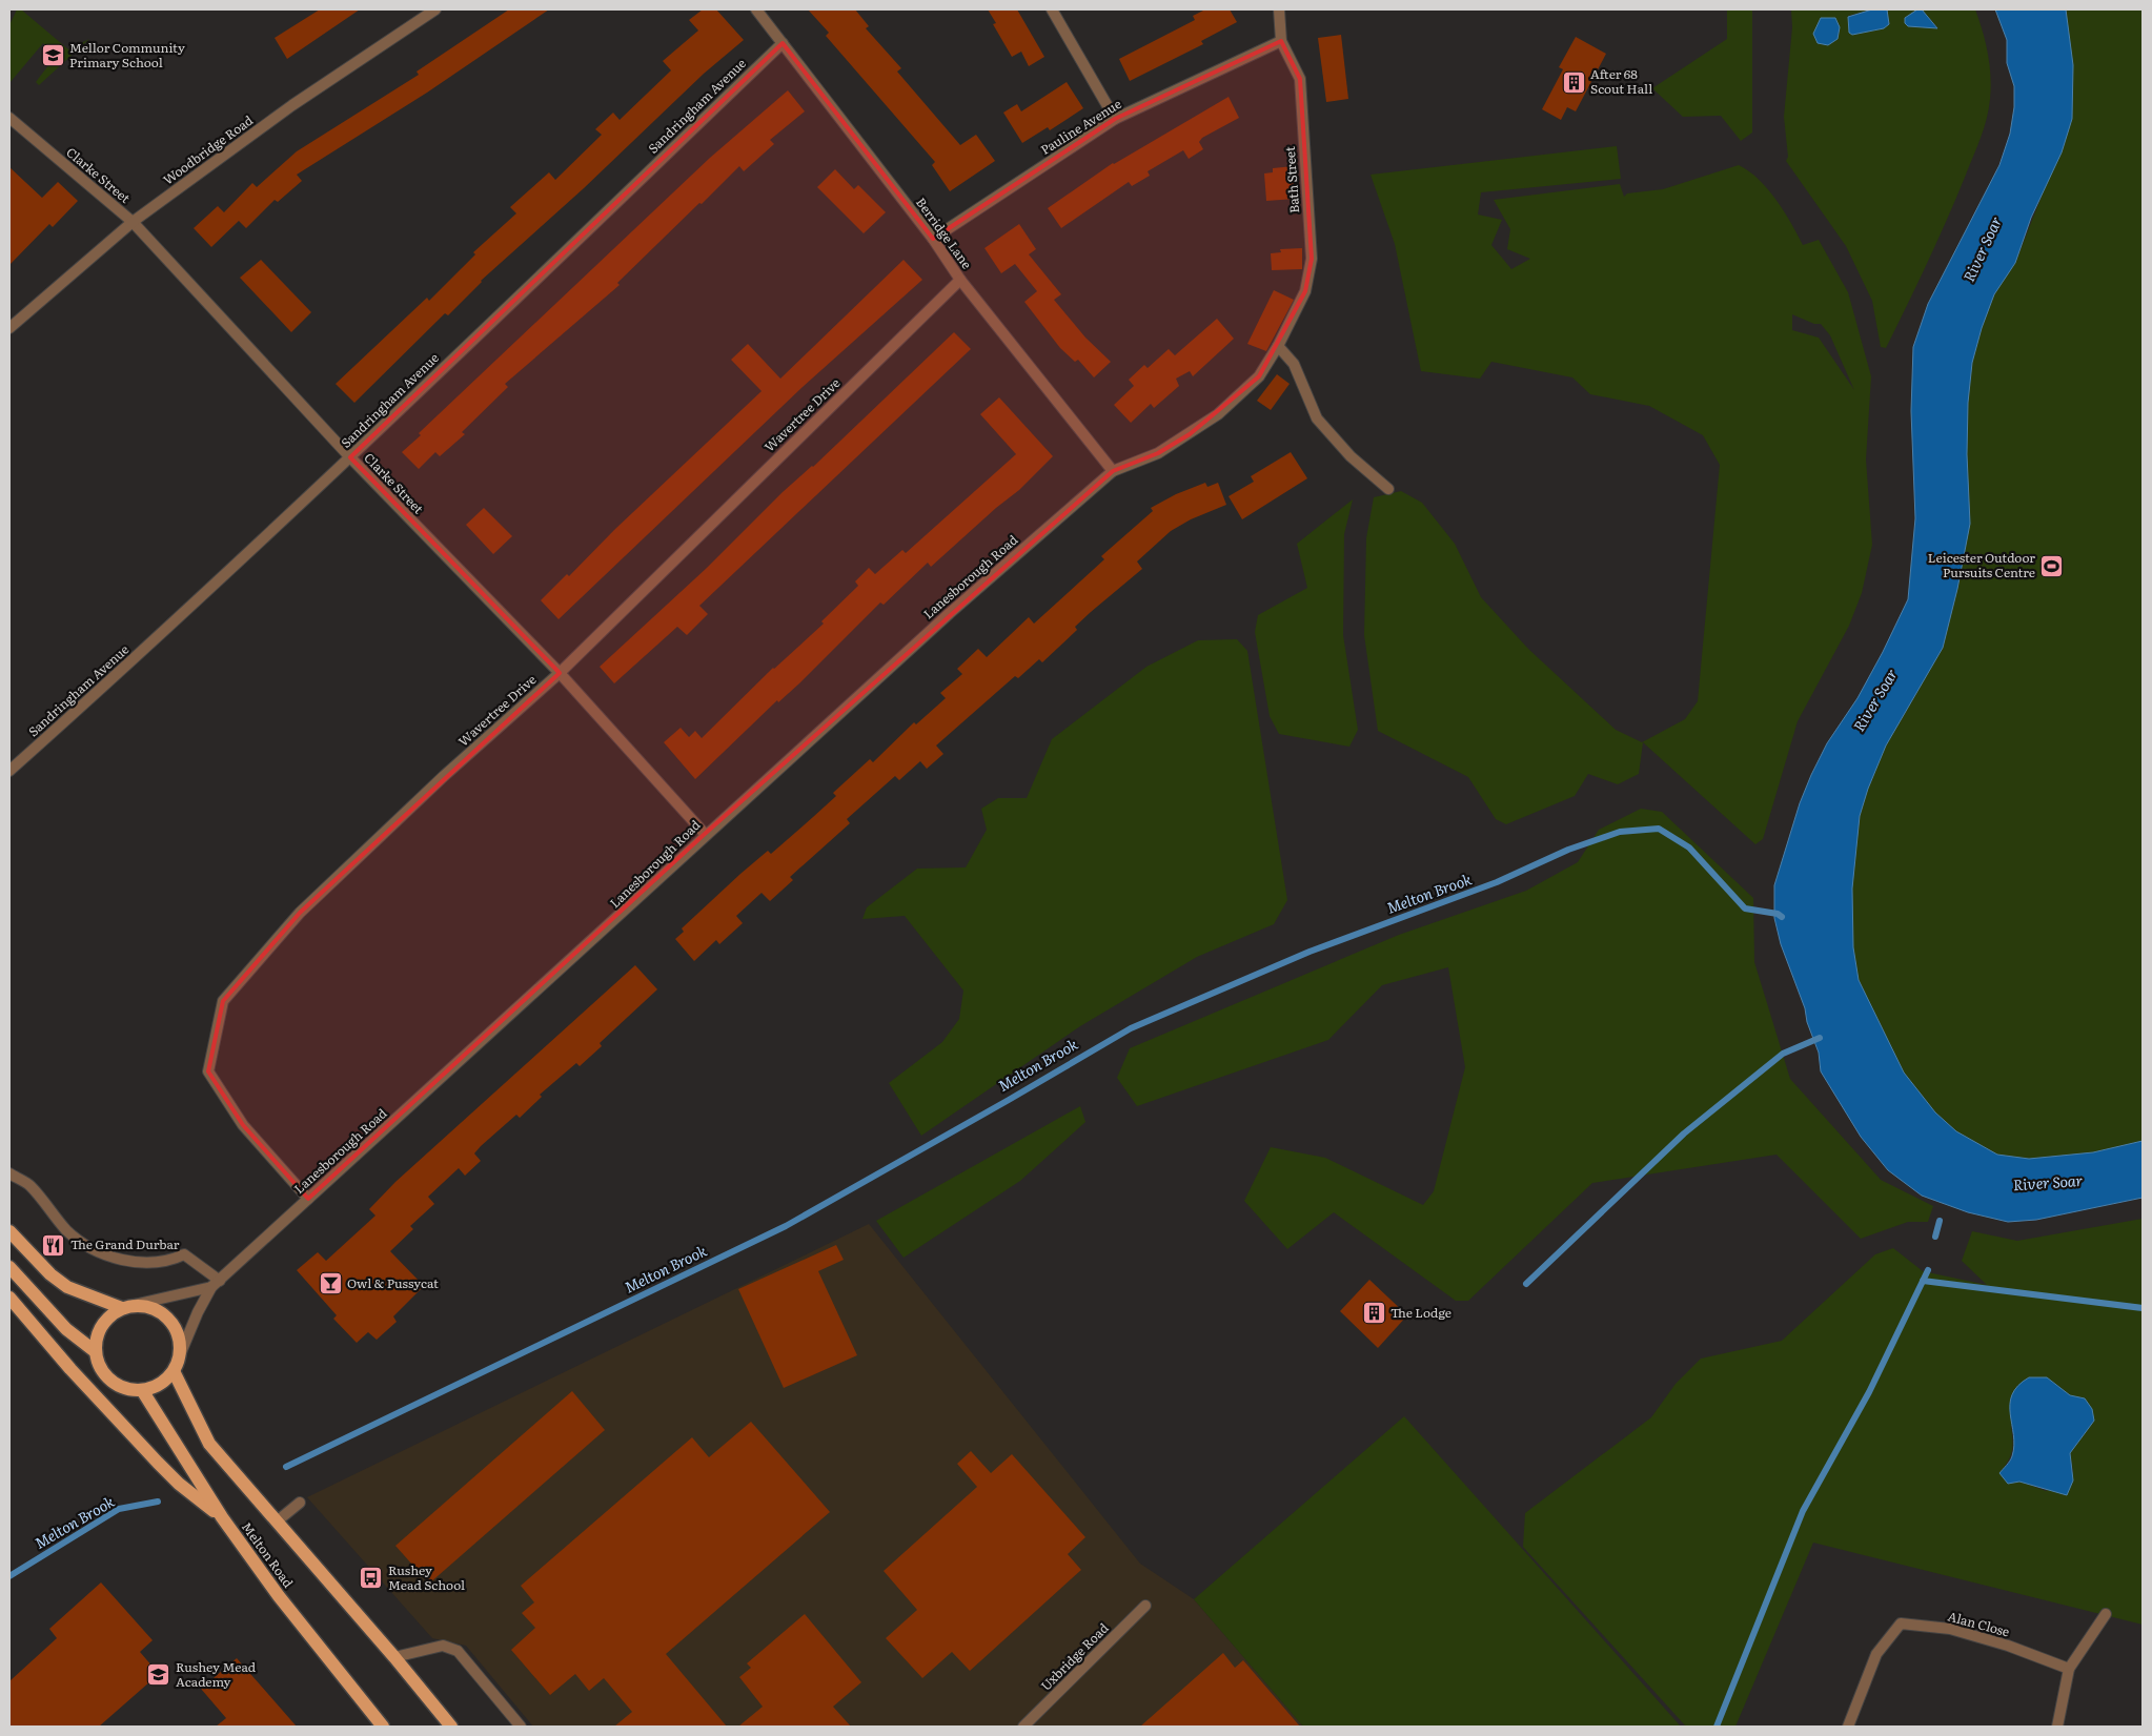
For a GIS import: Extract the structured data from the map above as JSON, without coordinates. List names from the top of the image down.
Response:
{
  "streets": {
    "main road": ["Melton Road"],
    "street": [
      "Sandringham Avenue",
      "Pauline Avenue",
      "Woodbridge Road",
      "Clarke Street",
      "Bath Street",
      "Berridge Lane",
      "Wavertree Drive",
      "Lanesborough Road",
      "Alan Close",
      "Uxbridge Road"
    ]
  },
  "crossings": [
    ["Sandringham Avenue", "Clarke Street"],
    ["Sandringham Avenue", "Berridge Lane"],
    ["Pauline Avenue", "Bath Street"],
    ["Pauline Avenue", "Berridge Lane"],
    ["Woodbridge Road", "Clarke Street"],
    ["Clarke Street", "Wavertree Drive"],
    ["Clarke Street", "Lanesborough Road"],
    ["Bath Street", "Berridge Lane"],
    ["Bath Street", "Lanesborough Road"],
    ["Berridge Lane", "Wavertree Drive"],
    ["Berridge Lane", "Lanesborough Road"],
    ["Wavertree Drive", "Lanesborough Road"],
    ["Lanesborough Road", "Melton Road"]
  ],
  "water": ["River Soar", "Melton Brook"],
  "places": {
    "school or university": ["Mellor Community Primary School", "Rushey Mead Academy"],
    "building": ["After 68 Scout Hall", "The Lodge"],
    "sports": ["Leicester Outdoor Pursuits Centre"],
    "restaurant": ["The Grand Durbar"],
    "bar": ["Owl & Pussycat"],
    "bus stop": ["Rushey Mead School"]
  }
}
